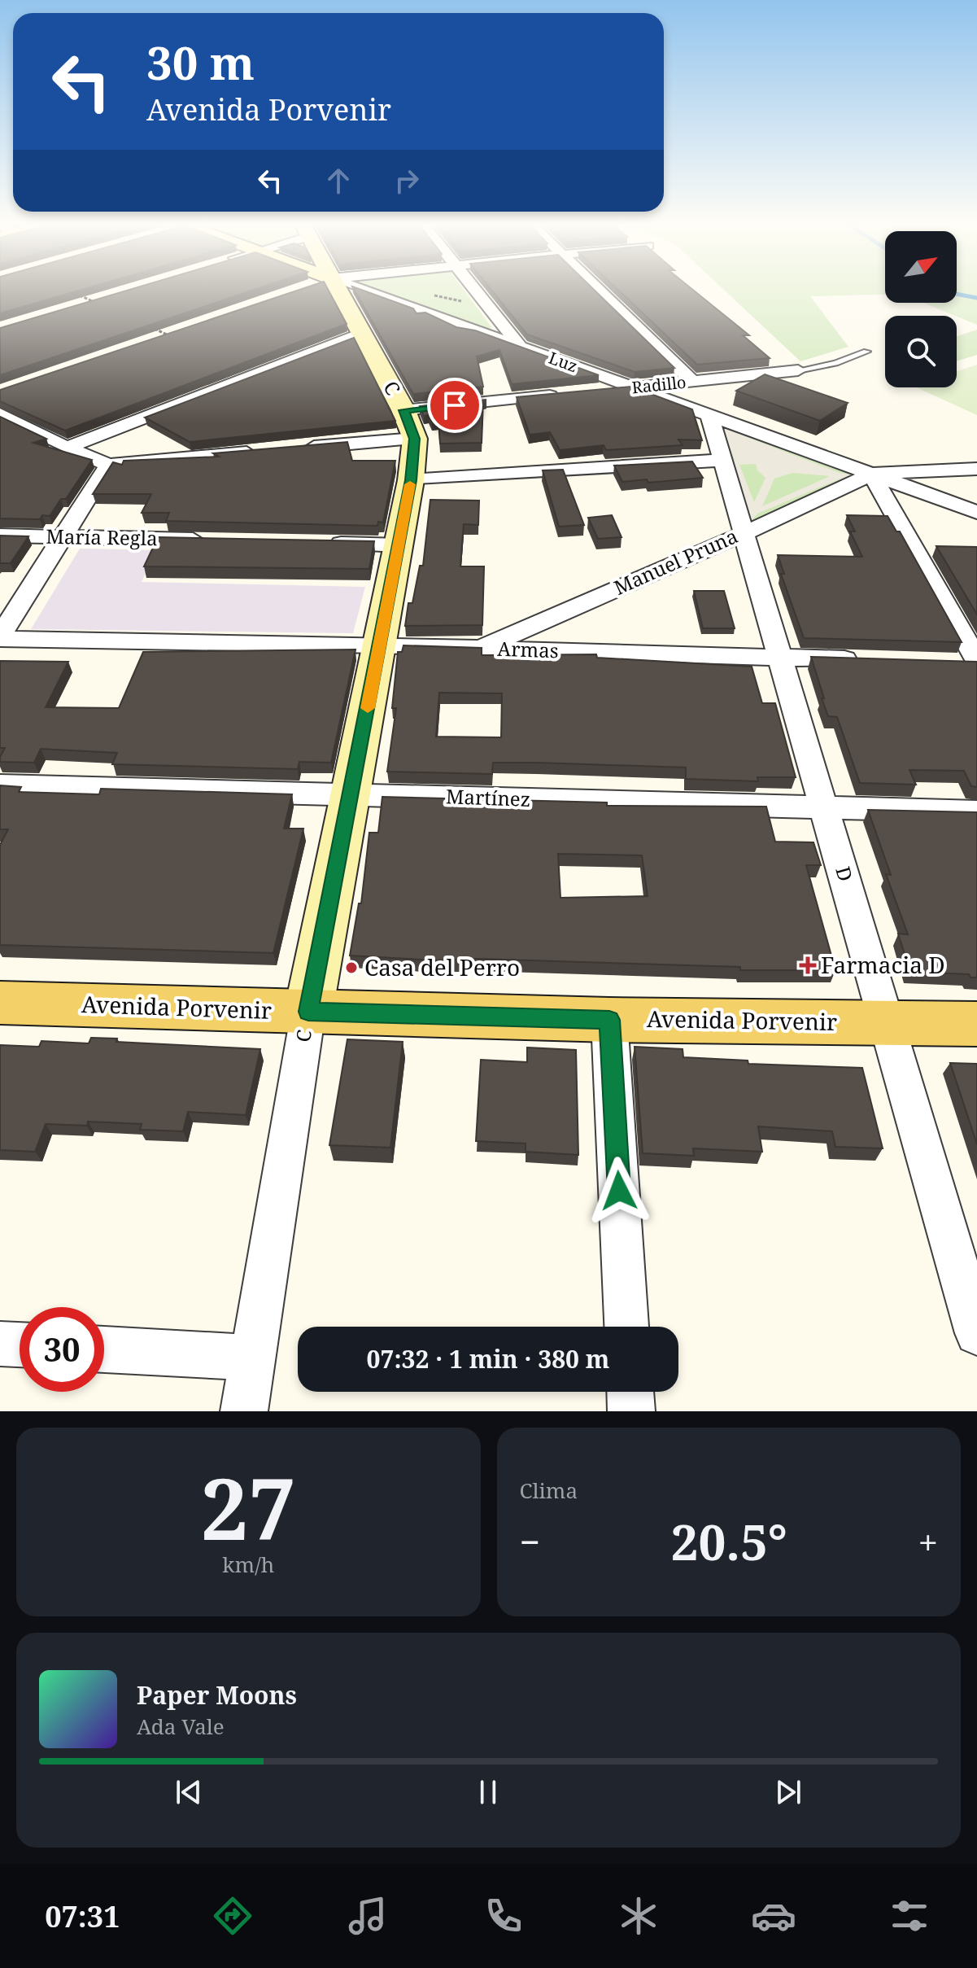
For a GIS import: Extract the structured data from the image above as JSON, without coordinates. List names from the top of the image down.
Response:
{
  "streets": {
    "main road": ["Avenida Porvenir"],
    "street": [
      "Luz",
      "Radillo",
      "C",
      "María Regla",
      "Manuel Pruna",
      "Armas",
      "Martínez",
      "D"
    ]
  },
  "crossings": [
    ["Luz", "Radillo"],
    ["Luz", "Manuel Pruna"],
    ["Luz", "D"],
    ["C", "Armas"],
    ["C", "Martínez"],
    ["C", "Avenida Porvenir"],
    ["Manuel Pruna", "Armas"],
    ["Manuel Pruna", "D"],
    ["Armas", "D"],
    ["Martínez", "D"],
    ["D", "Avenida Porvenir"]
  ],
  "places": {
    "health": ["Farmacia D"],
    "other": ["Casa del Perro"]
  },
  "north": "top right",
  "page": {
    "turn": ["30 m", "Avenida Porvenir"],
    "limit": "30",
    "trip": "07:32 · 1 min · 380 m",
    "tile": [
      ["27", "km/h"],
      "Clima"
    ],
    "heat": ["−", "20.5°", "+"],
    "song": ["Paper Moons", "Ada Vale"],
    "tabs": "07:31"
  }
}
